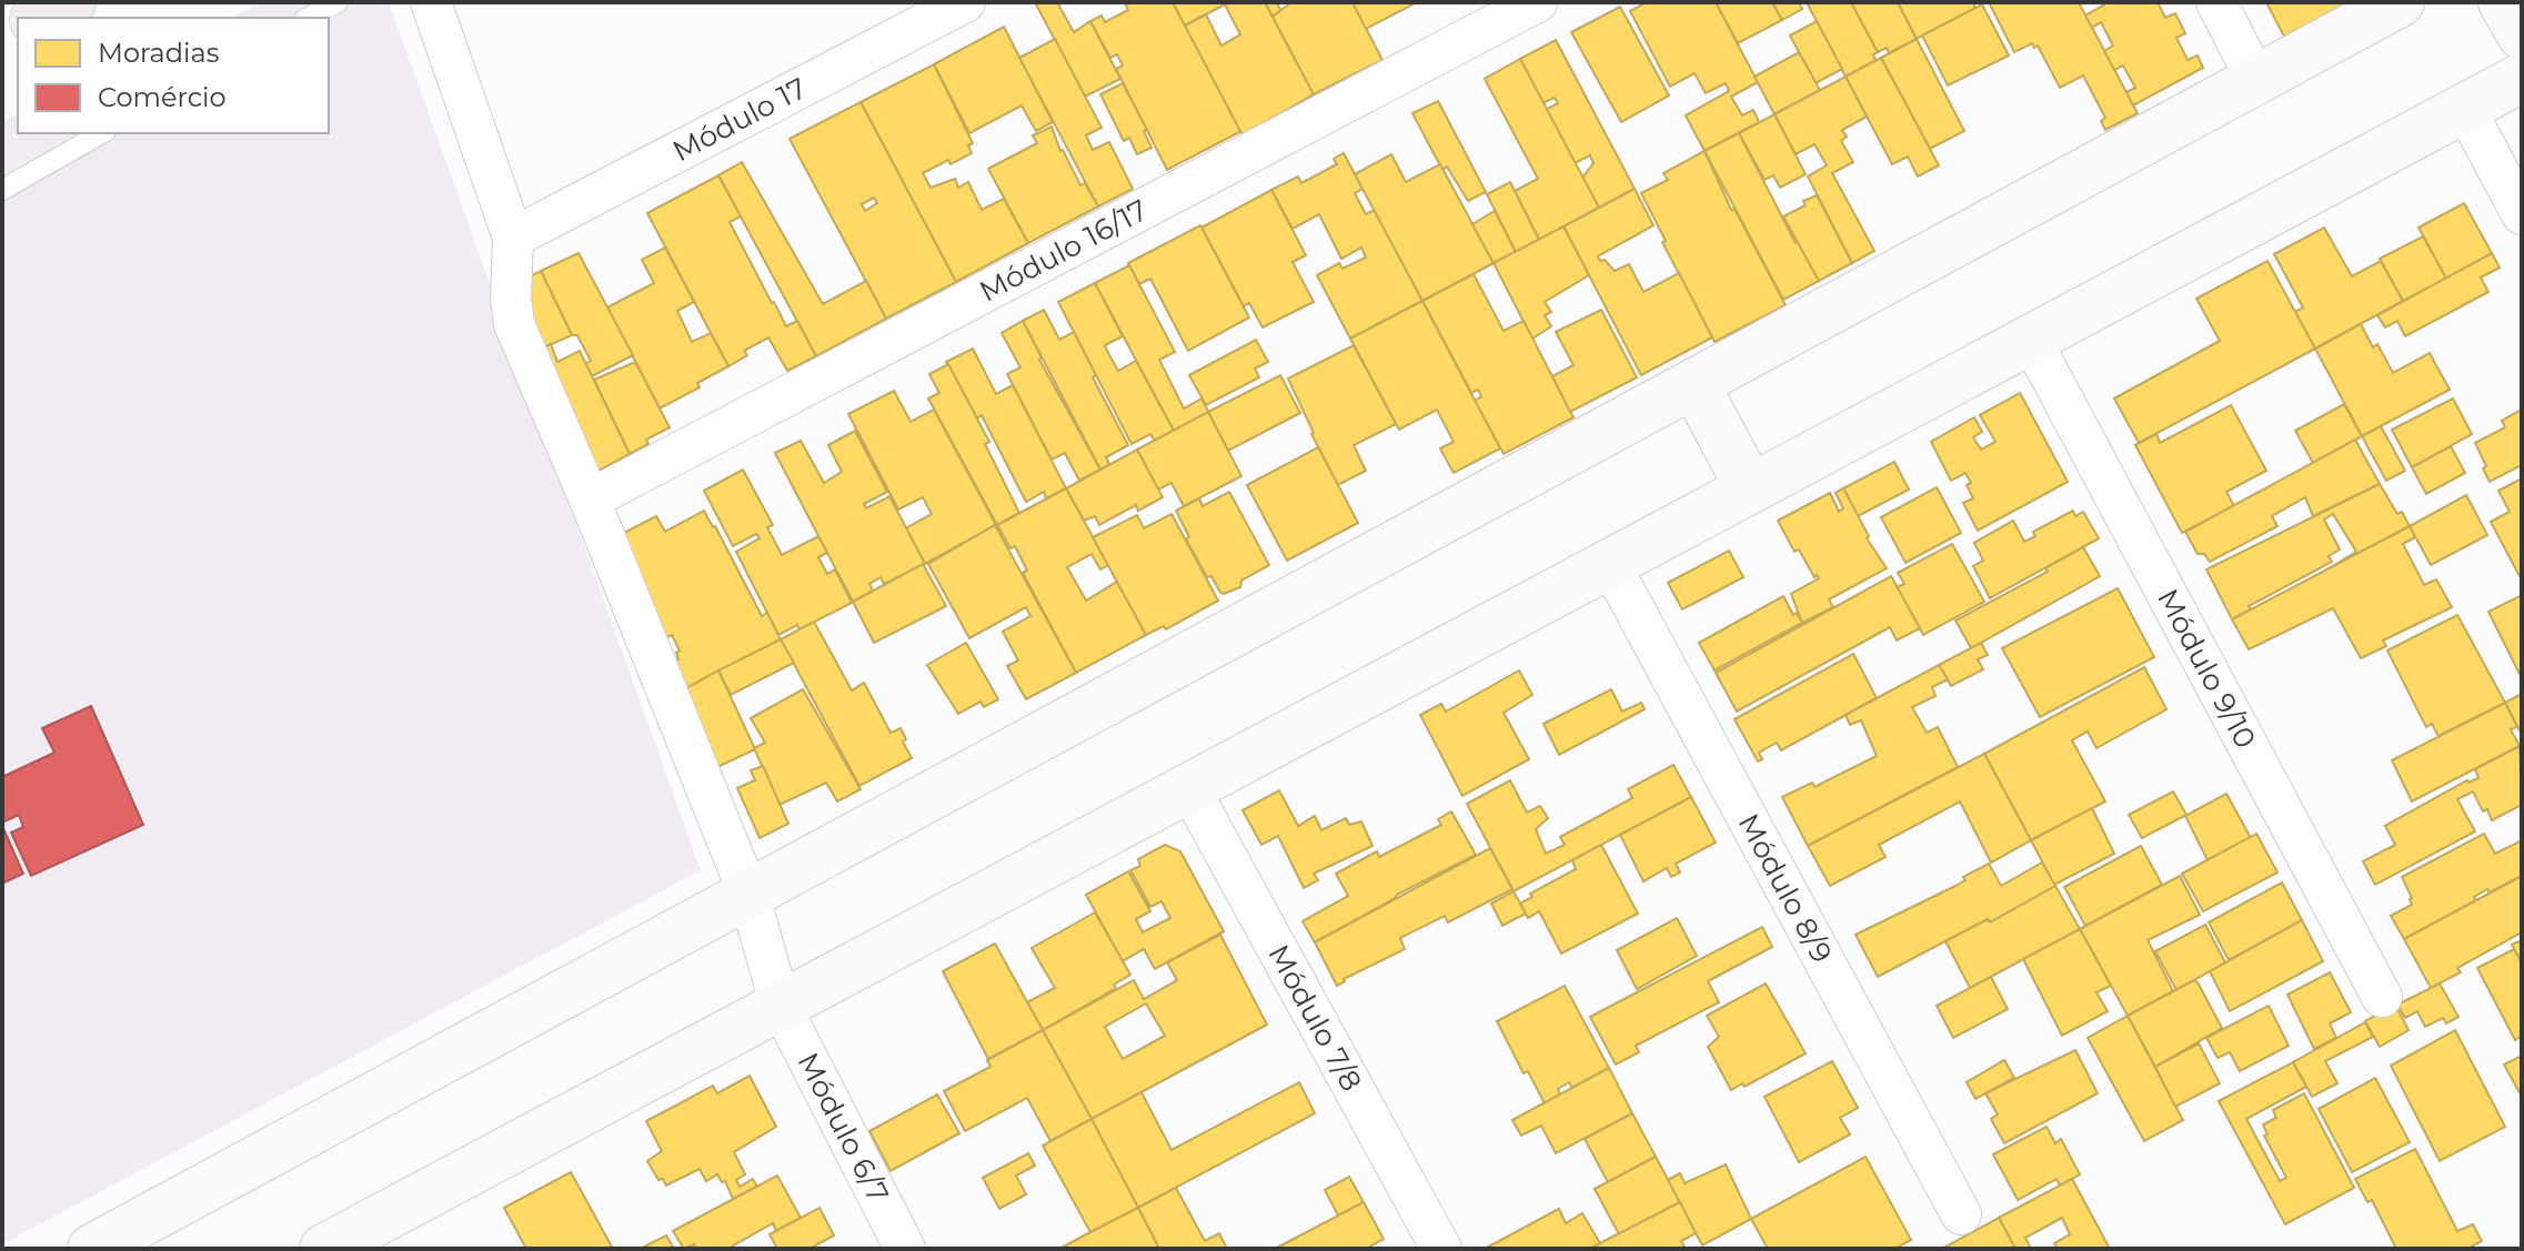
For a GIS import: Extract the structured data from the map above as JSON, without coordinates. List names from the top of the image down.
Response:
{
  "streets": {
    "street": [
      "Módulo 17",
      "Módulo 16/17",
      "Módulo 9/10",
      "Módulo 8/9",
      "Módulo 7/8",
      "Módulo 6/7"
    ]
  },
  "crossings": [
    ["Módulo 17", "Módulo 6/7"],
    ["Módulo 16/17", "Módulo 6/7"]
  ],
  "legend": ["Moradias", "Comércio"]
}
